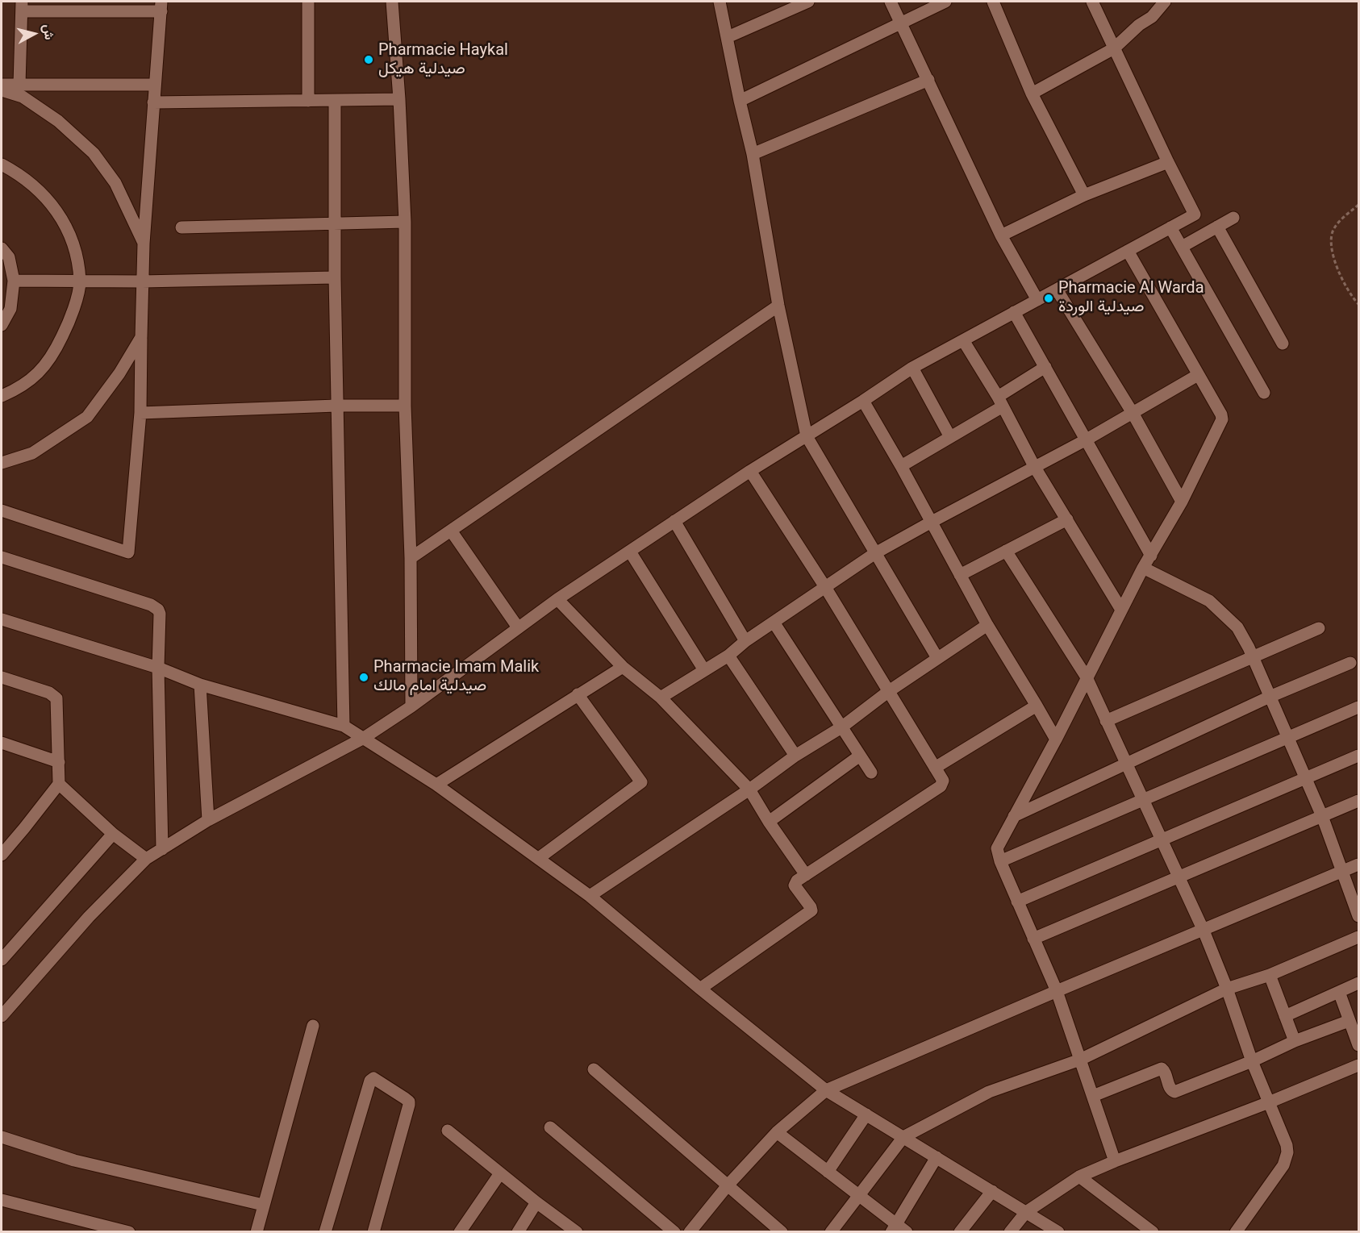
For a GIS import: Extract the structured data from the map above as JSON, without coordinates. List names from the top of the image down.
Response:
{
  "places": ["Pharmacie Haykal صيدلية هيكل", "Pharmacie Al Warda صيدلية الوردة", "Pharmacie Imam Malik صيدلية امام مالك"],
  "north": "right"
}
